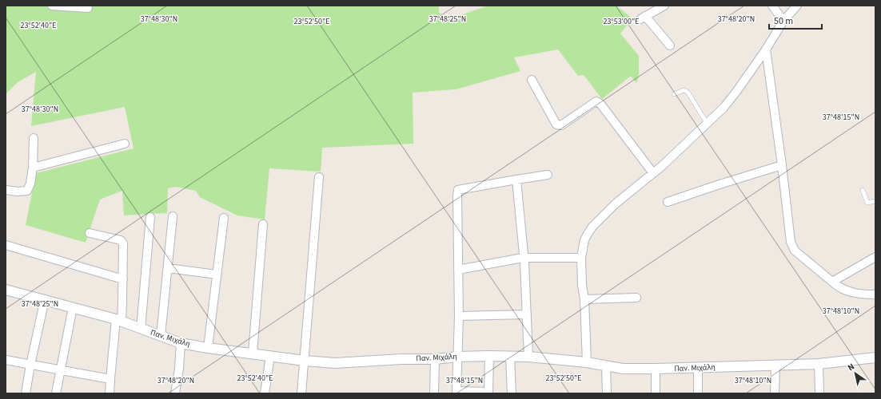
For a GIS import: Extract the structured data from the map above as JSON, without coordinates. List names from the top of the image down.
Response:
{
  "streets": {
    "street": ["Παν. Μιχάλη"]
  },
  "scale_bar": "50 m",
  "north": "top left",
  "coordinates": [
    "37°48'30\"N",
    "37°48'25\"N",
    "37°48'20\"N",
    "23°52'50\"E",
    "23°53'00\"E",
    "23°52'40\"E",
    "37°48'15\"N",
    "37°48'10\"N"
  ]
}
